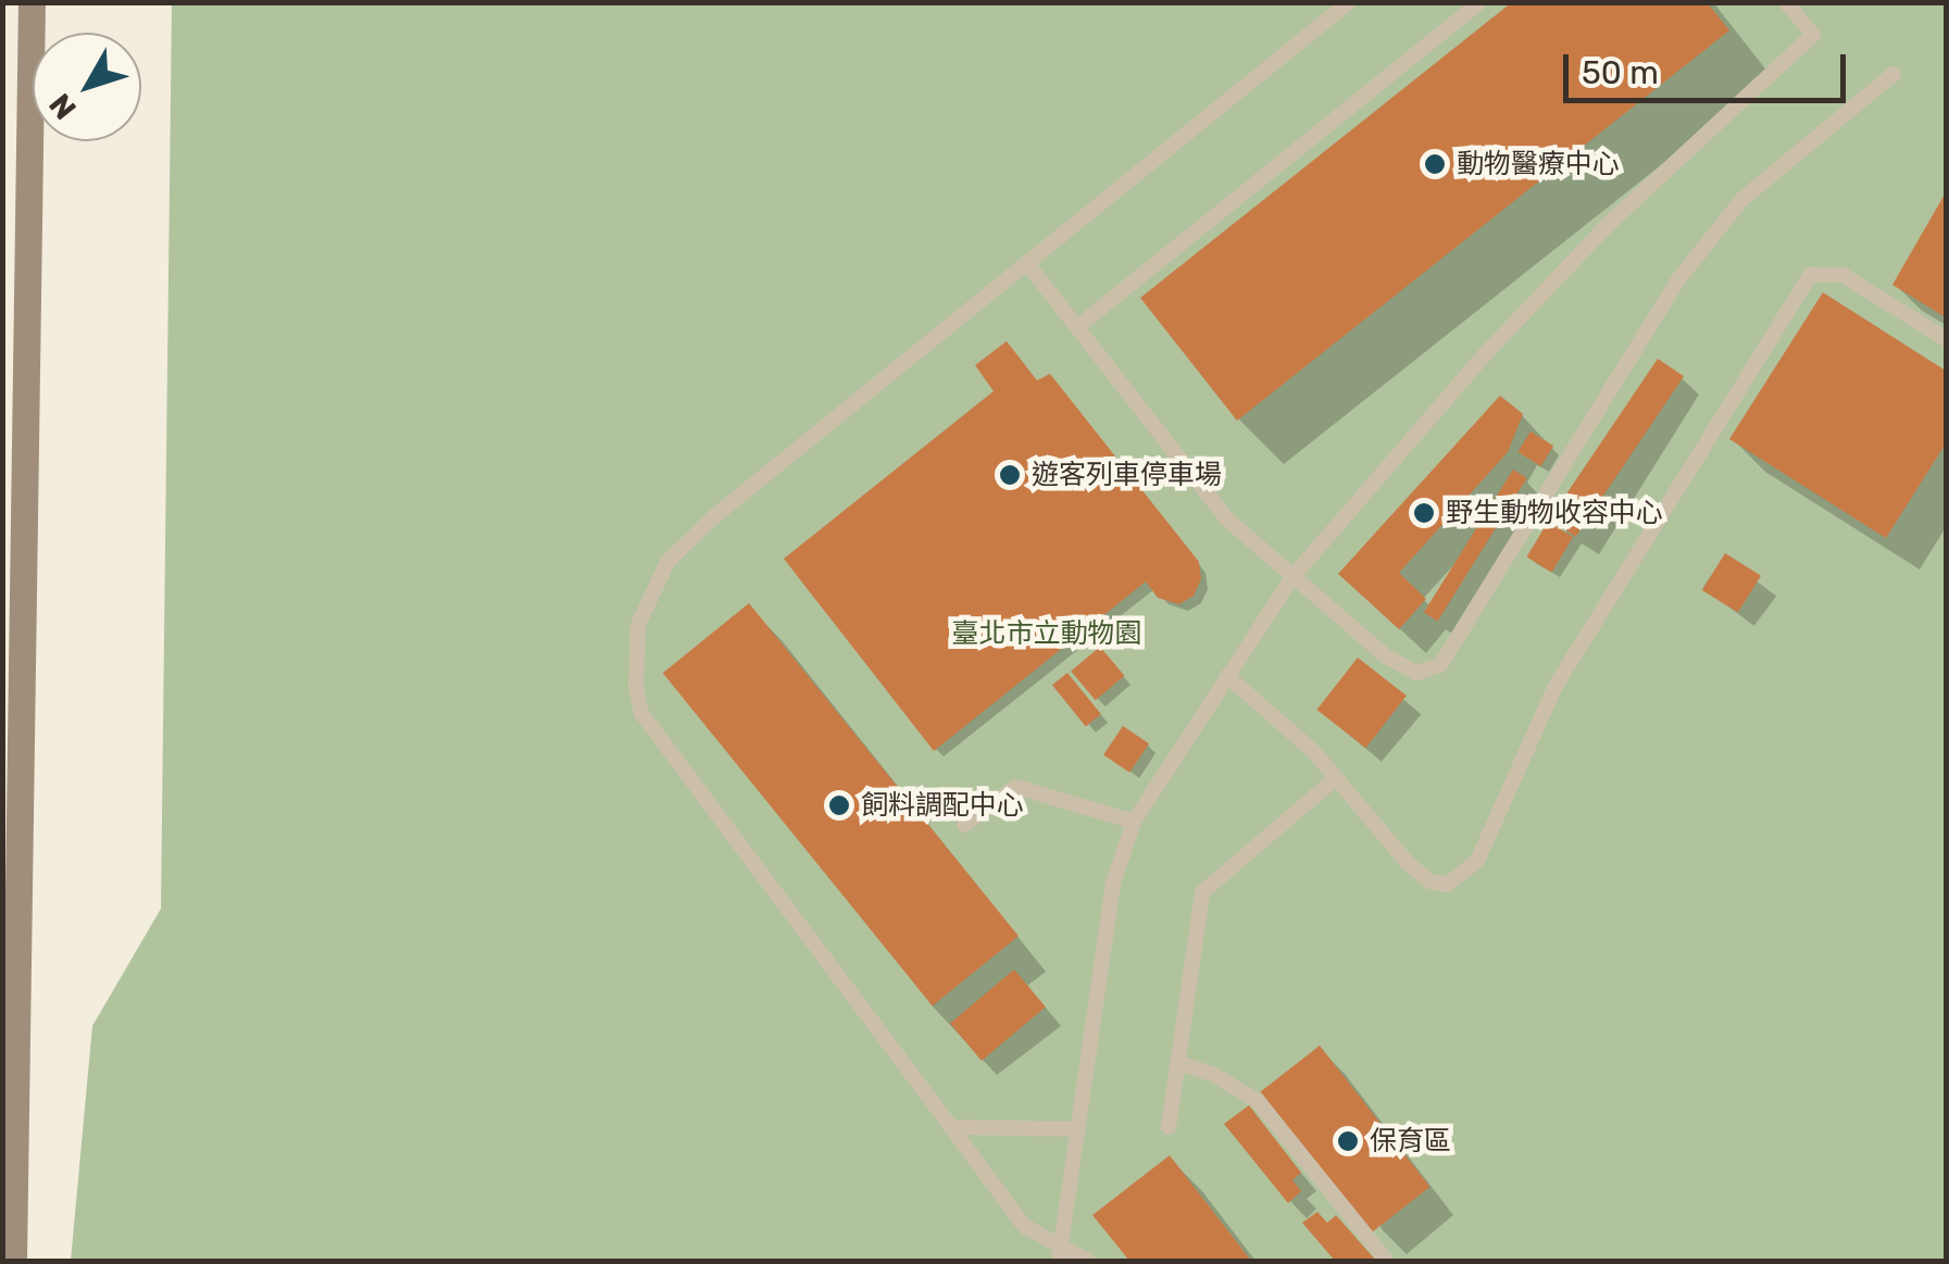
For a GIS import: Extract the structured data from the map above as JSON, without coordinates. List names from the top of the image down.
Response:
{
  "parks": ["臺北市立動物園"],
  "places": [
    "動物醫療中心",
    "遊客列車停車場",
    "野生動物收容中心",
    "飼料調配中心",
    "保育區"
  ],
  "scale_bar": "50 m",
  "north": "bottom left"
}
